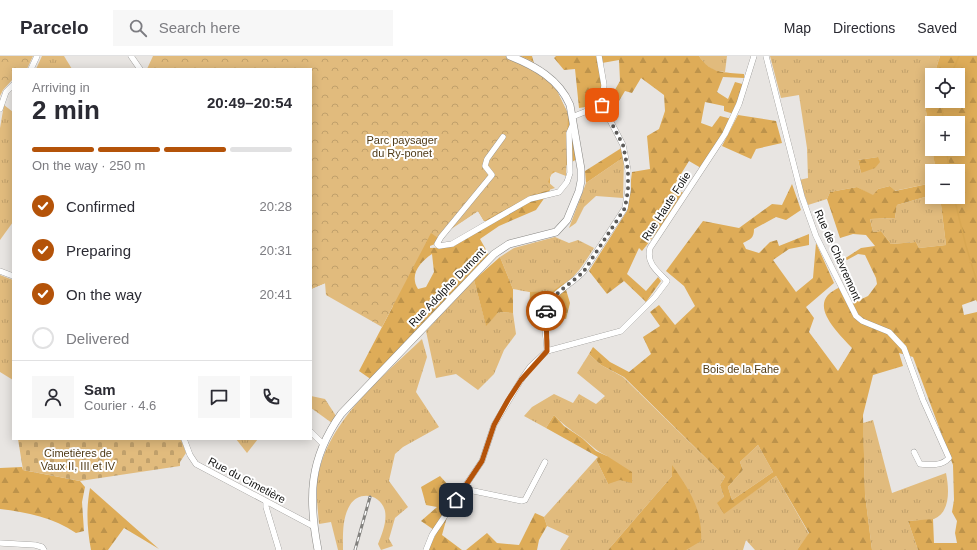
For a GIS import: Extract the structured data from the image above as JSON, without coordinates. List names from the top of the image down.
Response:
{
  "streets": {
    "main road": ["Rue Adolphe Dumont"],
    "street": ["Rue Haute Folie", "Rue de Chèvremont", "Rue du Cimetière"]
  },
  "parks": ["Parc paysager du Ry-ponet", "Bois de la Fahe", "Cimetières de Vaux II, III et IV"],
  "page": {
    "header": "Parcelo",
    "search": "Search here",
    "nav": ["Map", "Directions", "Saved"],
    "map_buttons": ["+", "−"],
    "heading": ["2 min", "Arriving in", "20:49–20:54"],
    "panel": ["Sam", "Courier · 4.6"],
    "bar": "On the way · 250 m",
    "list": [
      ["Confirmed", "20:28"],
      ["Preparing", "20:31"],
      ["On the way", "20:41"],
      "Delivered"
    ]
  }
}
